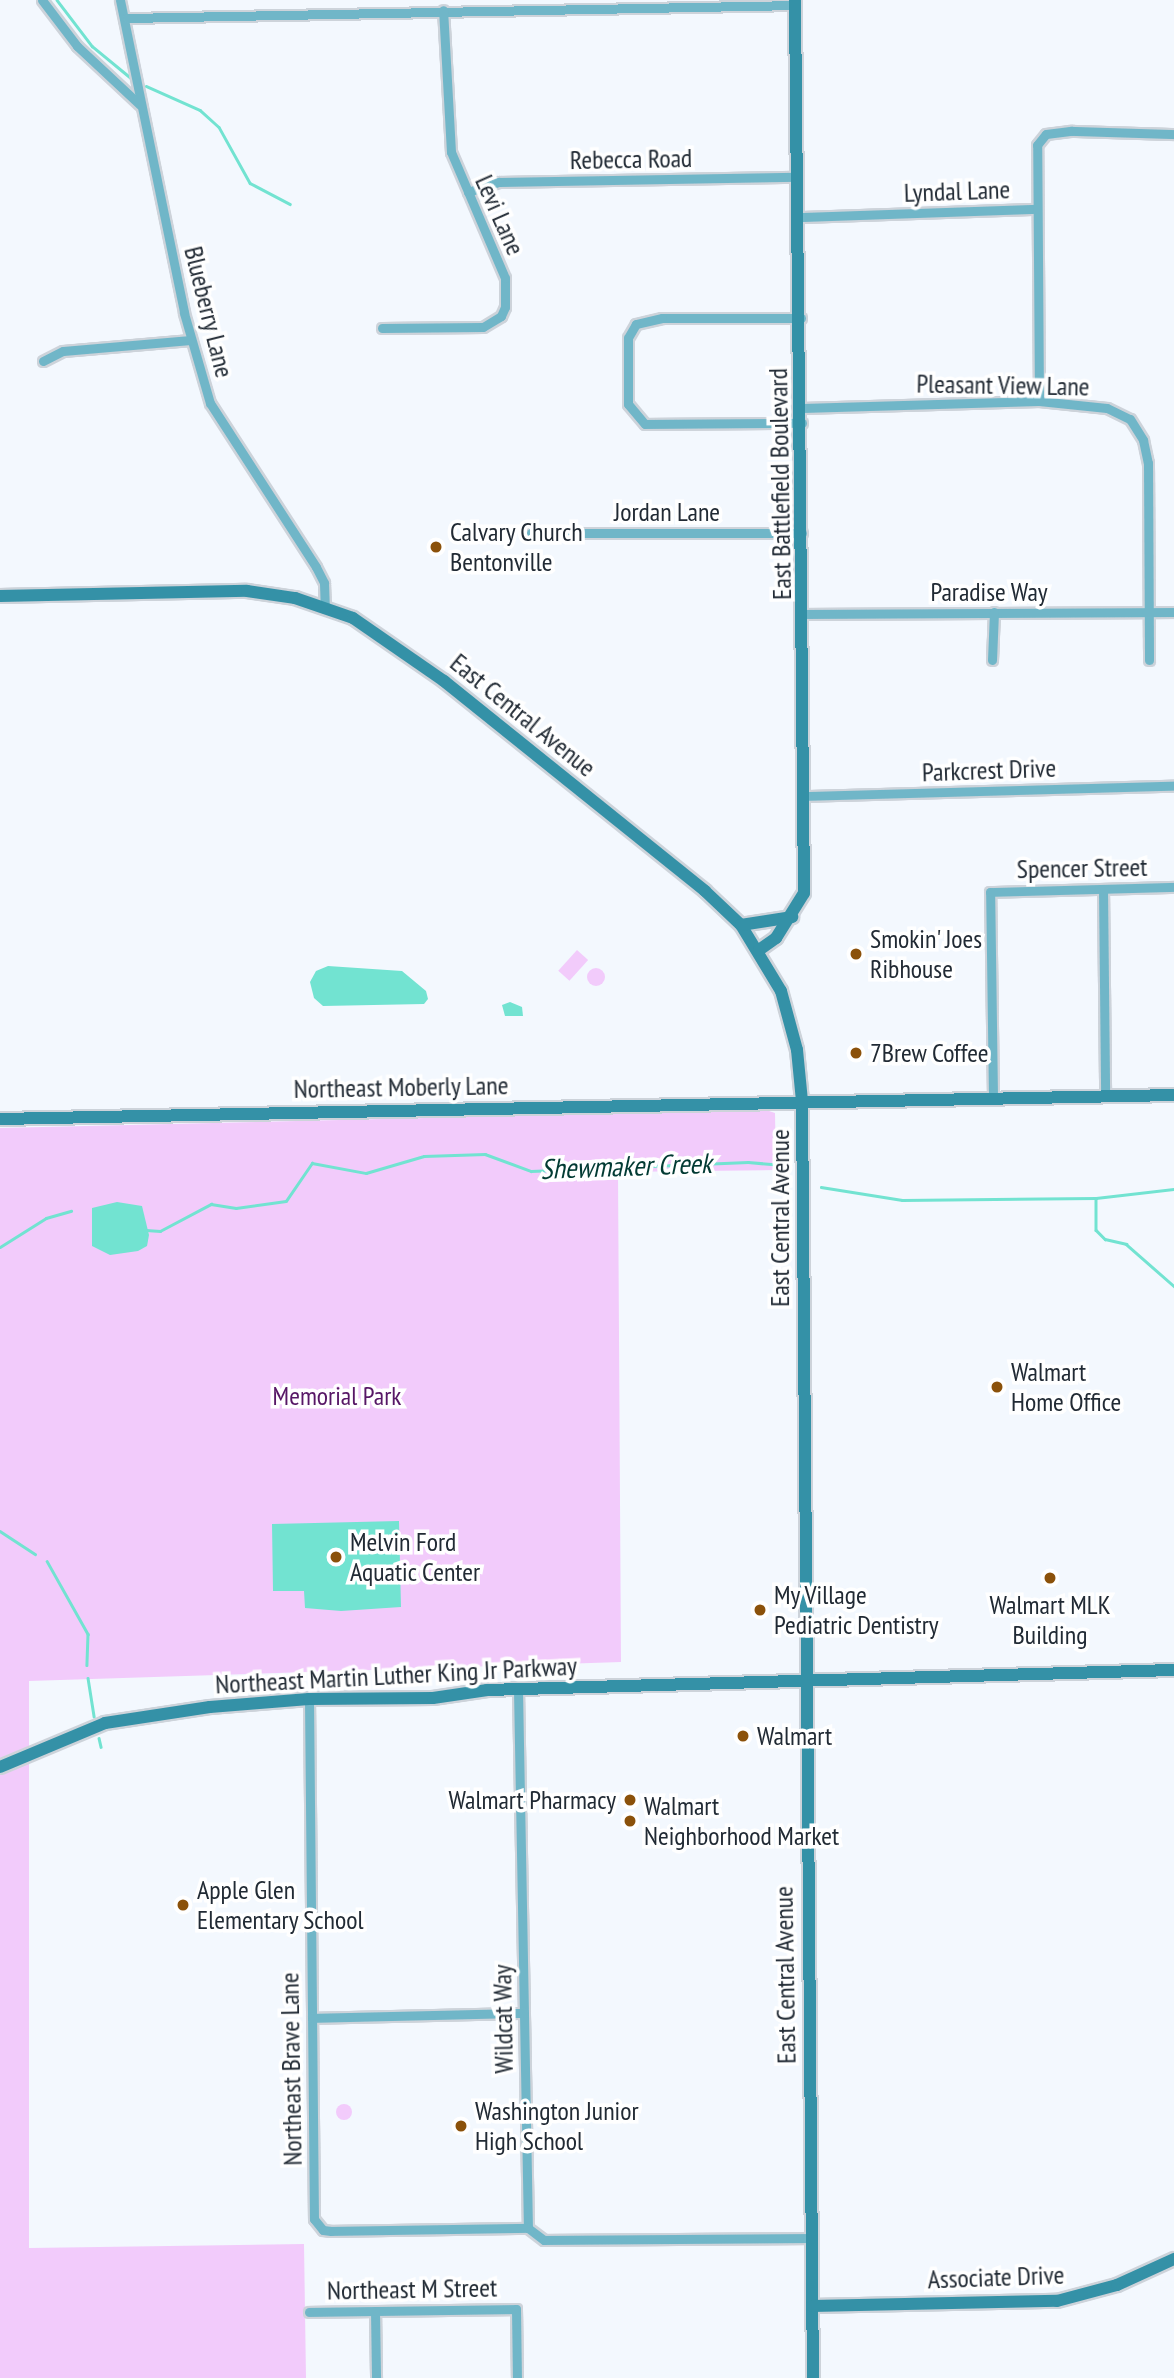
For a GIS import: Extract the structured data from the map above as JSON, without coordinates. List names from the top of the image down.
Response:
{
  "streets": {
    "street": [
      "Rebecca Road",
      "Lyndal Lane",
      "Levi Lane",
      "Blueberry Lane",
      "Pleasant View Lane",
      "East Battlefield Boulevard",
      "Jordan Lane",
      "Paradise Way",
      "East Central Avenue",
      "Parkcrest Drive",
      "Spencer Street",
      "Northeast Moberly Lane",
      "Northeast Martin Luther King Jr Parkway",
      "Wildcat Way",
      "Northeast Brave Lane",
      "Associate Drive",
      "Northeast M Street"
    ]
  },
  "crossings": [
    ["Rebecca Road", "Levi Lane"],
    ["Rebecca Road", "East Battlefield Boulevard"],
    ["Lyndal Lane", "East Battlefield Boulevard"],
    ["Blueberry Lane", "East Central Avenue"],
    ["Pleasant View Lane", "East Battlefield Boulevard"],
    ["Pleasant View Lane", "Paradise Way"],
    ["East Battlefield Boulevard", "Jordan Lane"],
    ["East Battlefield Boulevard", "Paradise Way"],
    ["East Battlefield Boulevard", "East Central Avenue"],
    ["East Battlefield Boulevard", "Parkcrest Drive"],
    ["East Central Avenue", "Northeast Moberly Lane"],
    ["East Central Avenue", "Northeast Martin Luther King Jr Parkway"],
    ["East Central Avenue", "Associate Drive"],
    ["Spencer Street", "Northeast Moberly Lane"],
    ["Northeast Martin Luther King Jr Parkway", "Wildcat Way"],
    ["Northeast Martin Luther King Jr Parkway", "Northeast Brave Lane"],
    ["Wildcat Way", "Northeast Brave Lane"]
  ],
  "water": ["Shewmaker Creek"],
  "parks": ["Memorial Park"],
  "places": [
    "Calvary Church Bentonville",
    "Smokin' Joes Ribhouse",
    "7Brew Coffee",
    "Walmart Home Office",
    "Melvin Ford Aquatic Center",
    "Walmart MLK Building",
    "My Village Pediatric Dentistry",
    "Walmart",
    "Walmart Pharmacy",
    "Walmart Neighborhood Market",
    "Apple Glen Elementary School",
    "Washington Junior High School"
  ]
}
